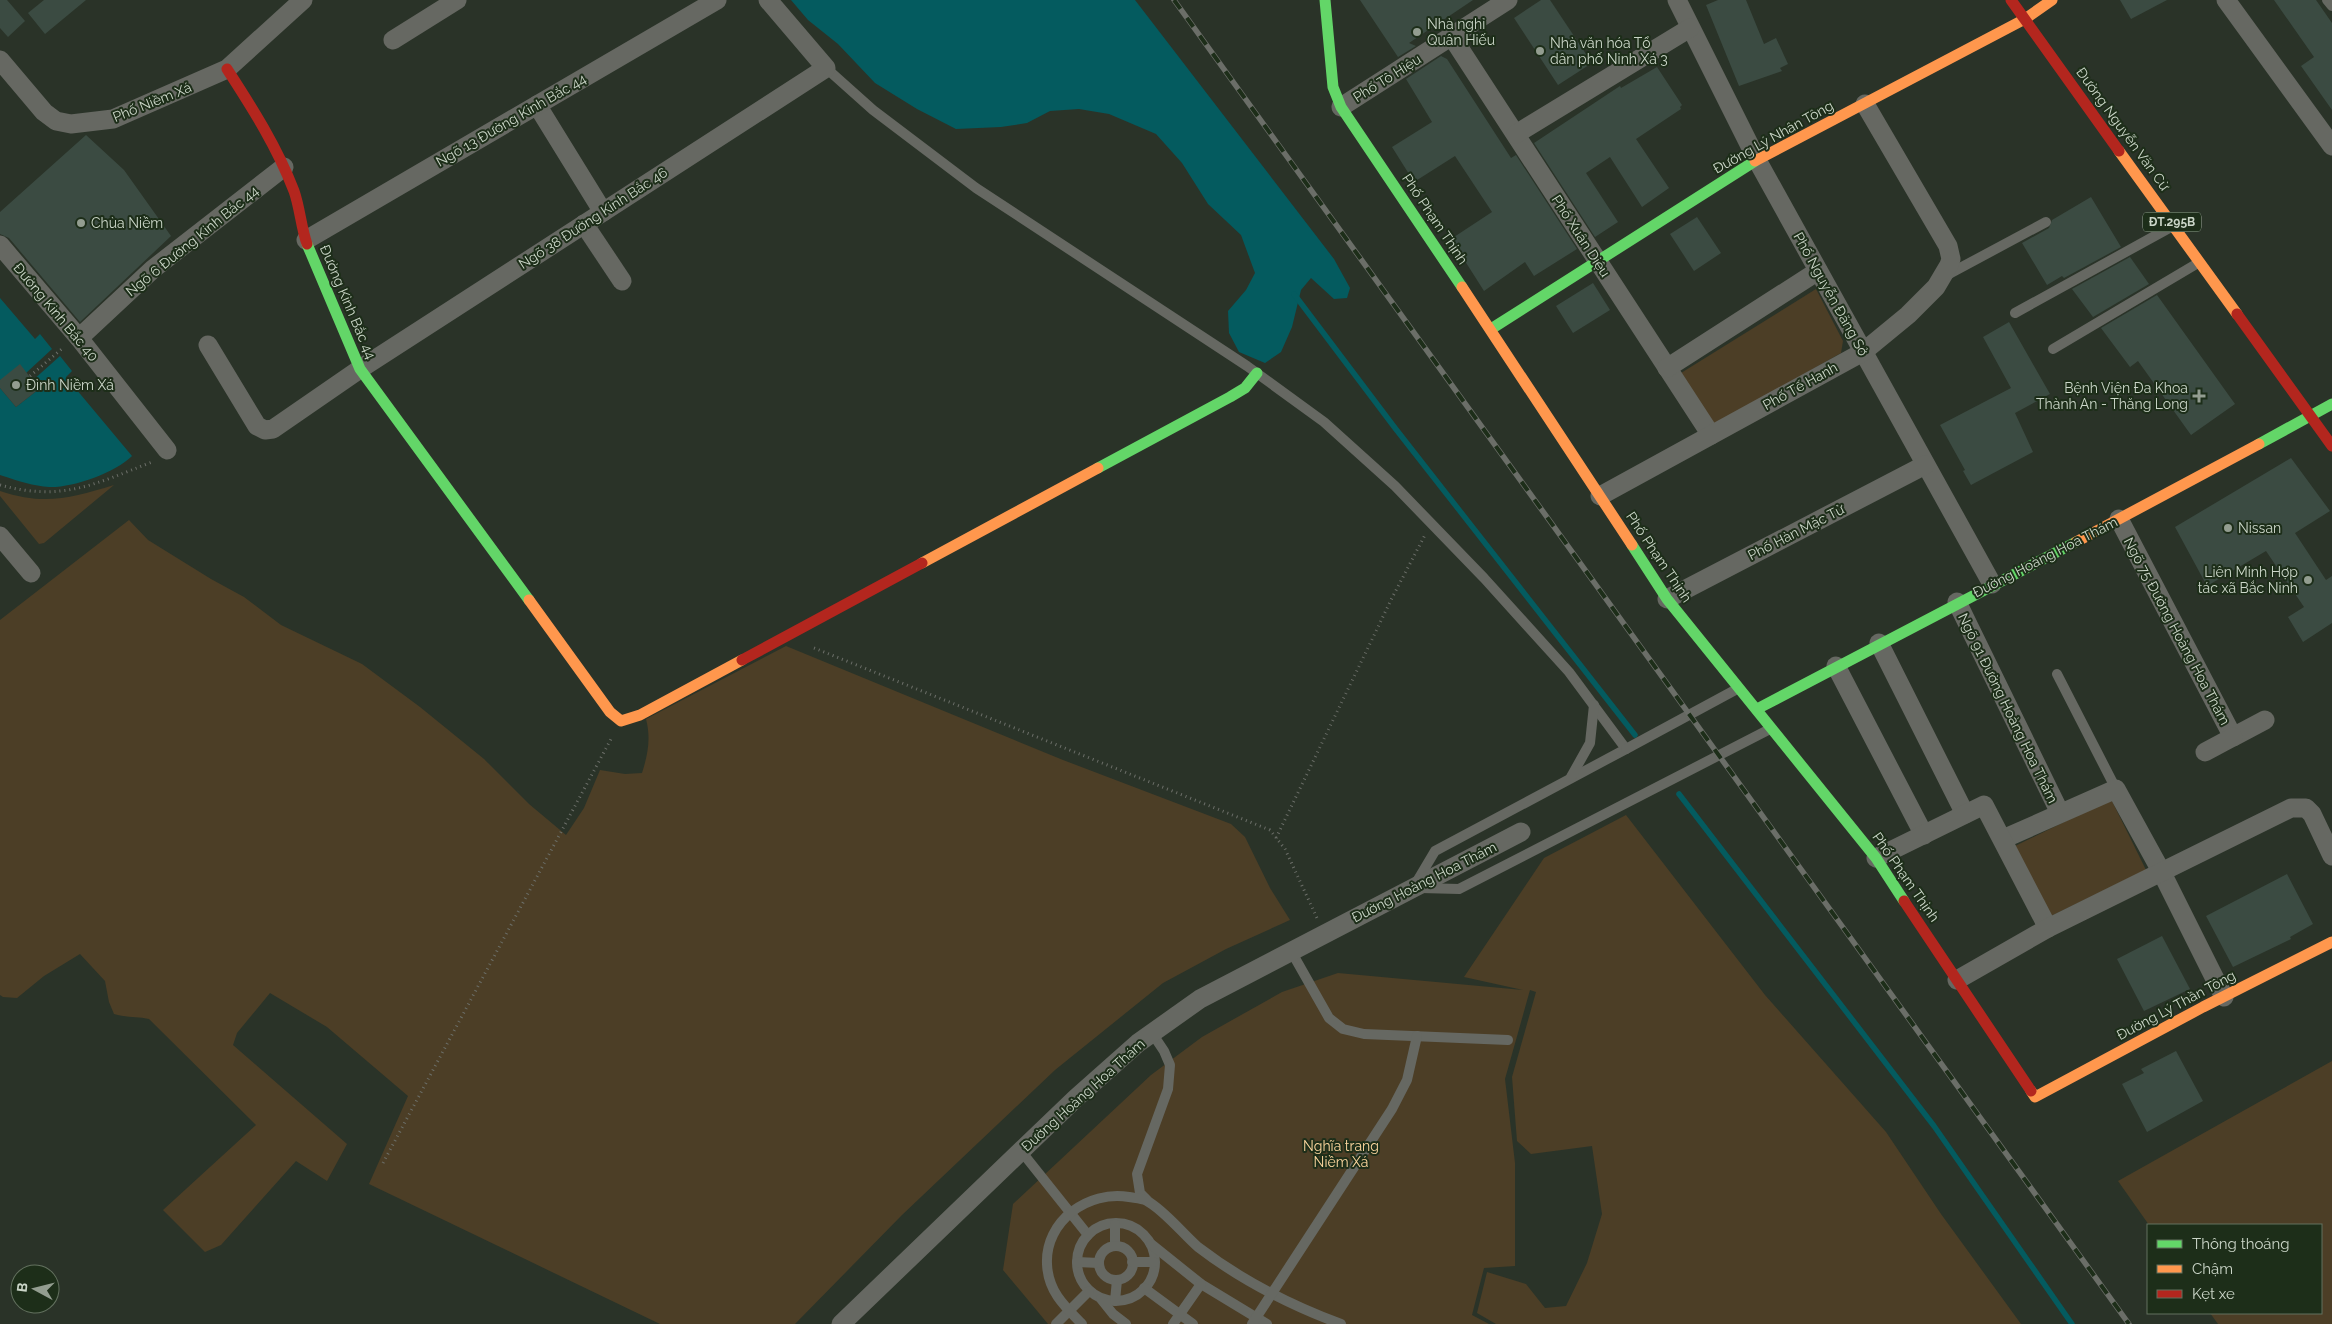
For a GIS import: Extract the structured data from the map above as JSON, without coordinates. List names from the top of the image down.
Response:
{
  "streets": {
    "street": [
      "Phố Tô Hiệu",
      "Phố Niềm Xá",
      "Ngõ 13 Đường Kinh Bắc 44",
      "Đường Nguyễn Văn Cừ",
      "Đường Lý Nhân Tông",
      "Ngõ 38 Đường Kinh Bắc 46",
      "Phố Phạm Thịnh",
      "ĐT.295B",
      "Phố Xuân Diệu",
      "Ngõ 6 Đường Kinh Bắc 44",
      "Phố Nguyễn Đăng Sở",
      "Đường Kinh Bắc 44",
      "Đường Kinh Bắc 40",
      "Phố Tế Hanh",
      "Phố Hàn Mặc Tử",
      "Đường Hoàng Hoa Thám",
      "Ngõ 75 Đường Hoàng Hoa Thám",
      "Ngõ 91 Đường Hoàng Hoa Thám",
      "Đường Lý Thần Tông"
    ]
  },
  "crossings": [
    ["Phố Tô Hiệu", "Phố Phạm Thịnh"],
    ["Phố Tô Hiệu", "Phố Xuân Diệu"],
    ["Phố Niềm Xá", "Đường Kinh Bắc 44"],
    ["Ngõ 13 Đường Kinh Bắc 44", "Đường Kinh Bắc 44"],
    ["Đường Nguyễn Văn Cừ", "Đường Lý Nhân Tông"],
    ["Đường Nguyễn Văn Cừ", "Đường Hoàng Hoa Thám"],
    ["Đường Lý Nhân Tông", "Phố Phạm Thịnh"],
    ["Đường Lý Nhân Tông", "Phố Xuân Diệu"],
    ["Đường Lý Nhân Tông", "Phố Nguyễn Đăng Sở"],
    ["Đường Lý Nhân Tông", "Phố Tế Hanh"],
    ["Ngõ 38 Đường Kinh Bắc 46", "Đường Kinh Bắc 44"],
    ["Phố Phạm Thịnh", "Phố Tế Hanh"],
    ["Phố Phạm Thịnh", "Phố Hàn Mặc Tử"],
    ["Phố Phạm Thịnh", "Đường Hoàng Hoa Thám"],
    ["Phố Phạm Thịnh", "Đường Lý Thần Tông"],
    ["Phố Xuân Diệu", "Phố Tế Hanh"],
    ["Ngõ 6 Đường Kinh Bắc 44", "Đường Kinh Bắc 44"],
    ["Ngõ 6 Đường Kinh Bắc 44", "Đường Kinh Bắc 40"],
    ["Phố Nguyễn Đăng Sở", "Phố Tế Hanh"],
    ["Phố Nguyễn Đăng Sở", "Phố Hàn Mặc Tử"],
    ["Phố Nguyễn Đăng Sở", "Đường Hoàng Hoa Thám"],
    ["Đường Hoàng Hoa Thám", "Ngõ 75 Đường Hoàng Hoa Thám"],
    ["Đường Hoàng Hoa Thám", "Ngõ 91 Đường Hoàng Hoa Thám"]
  ],
  "parks": ["Nghĩa trang Niềm Xá"],
  "places": {
    "other": [
      "Nhà nghỉ Quân Hiếu",
      "Nhà văn hóa Tổ dân phố Ninh Xá 3",
      "Chùa Niềm",
      "Đình Niềm Xá",
      "Nissan",
      "Liên Minh Hợp tác xã Bắc Ninh"
    ],
    "health": ["Bệnh Viện Đa Khoa Thành An - Thăng Long"]
  },
  "legend": ["Thông thoáng", "Chậm", "Kẹt xe"],
  "north": "left"
}
